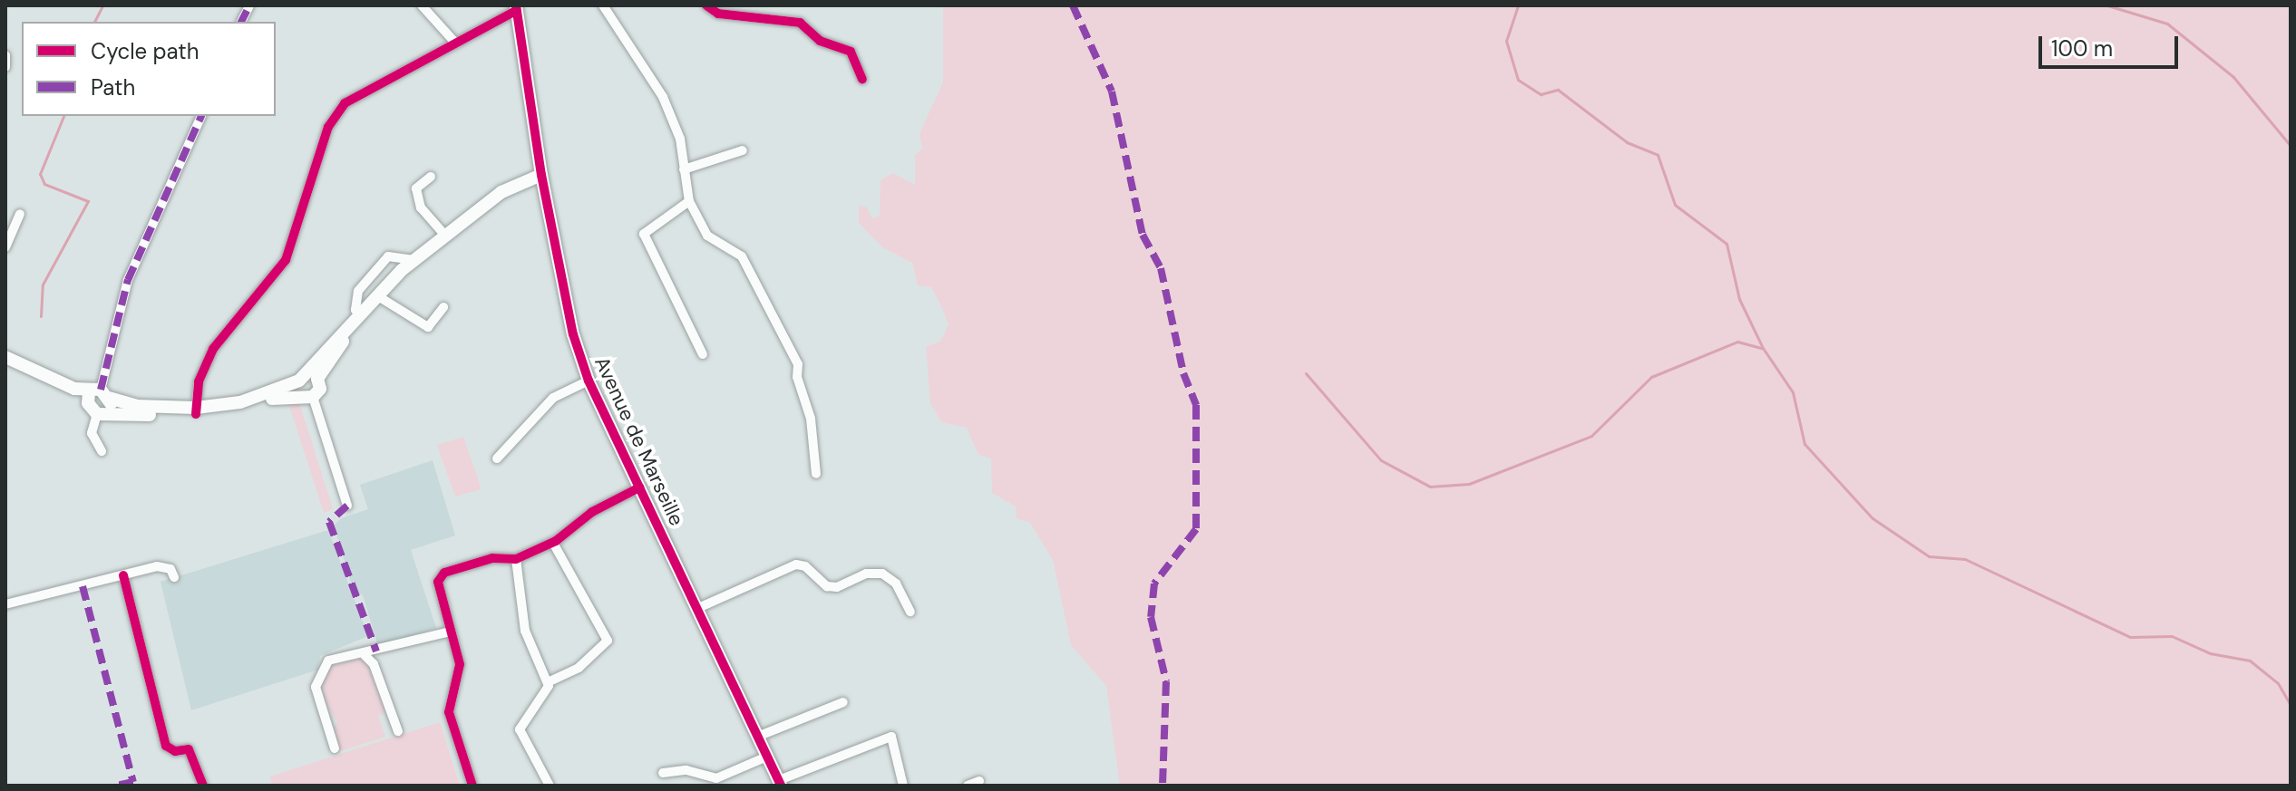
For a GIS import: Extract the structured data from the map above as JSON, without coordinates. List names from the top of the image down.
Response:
{
  "streets": {
    "street": ["Avenue de Marseille"]
  },
  "legend": ["Cycle path", "Path"],
  "scale_bar": "100 m"
}
